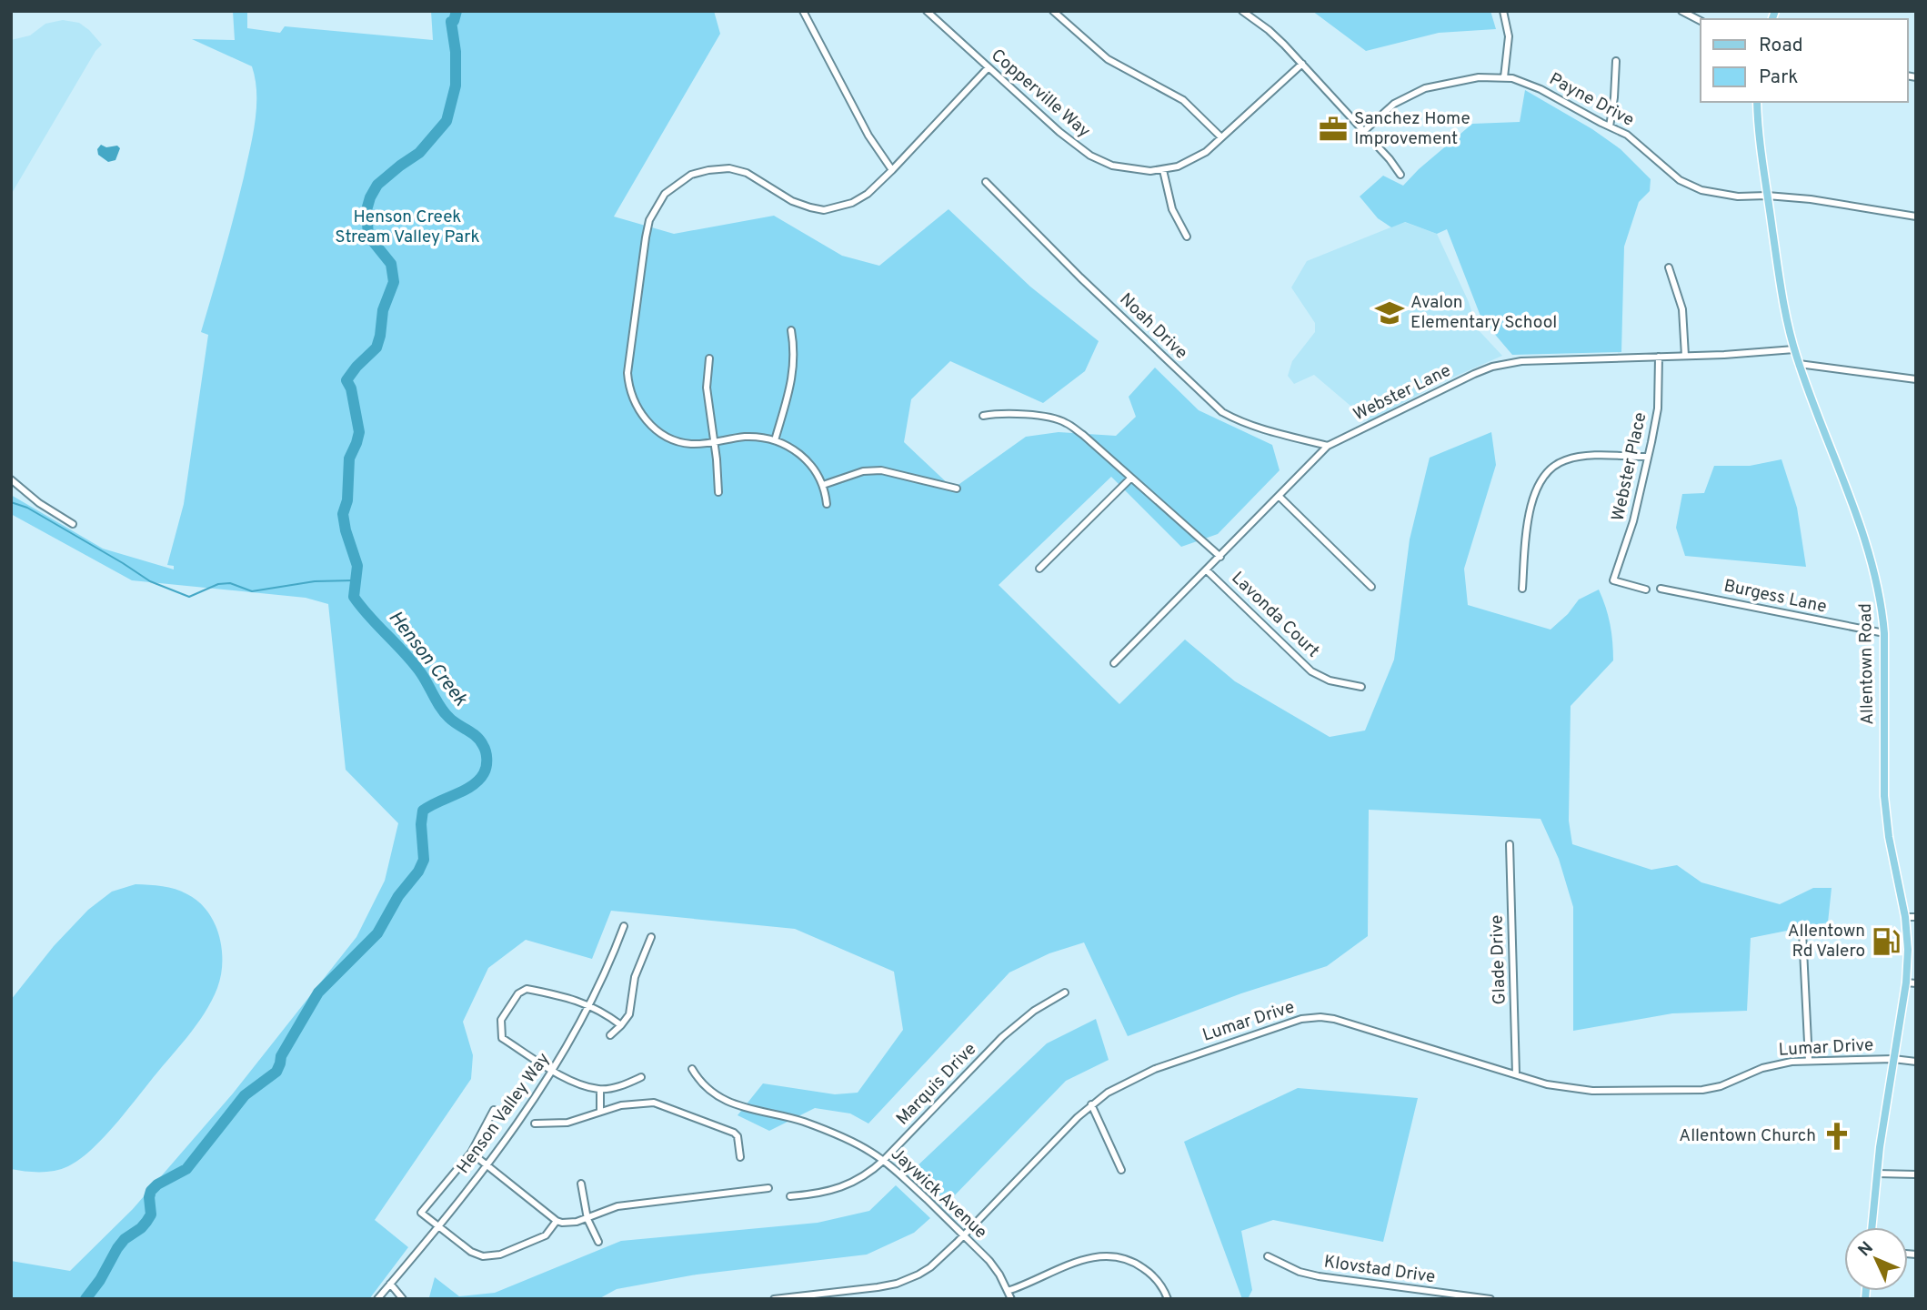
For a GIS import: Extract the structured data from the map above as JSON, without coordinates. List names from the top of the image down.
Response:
{
  "streets": {
    "main road": ["Allentown Road"],
    "street": [
      "Copperville Way",
      "Payne Drive",
      "Noah Drive",
      "Webster Lane",
      "Webster Place",
      "Burgess Lane",
      "Lavonda Court",
      "Glade Drive",
      "Lumar Drive",
      "Marquis Drive",
      "Henson Valley Way",
      "Jaywick Avenue",
      "Klovstad Drive"
    ]
  },
  "crossings": [
    ["Payne Drive", "Allentown Road"],
    ["Noah Drive", "Webster Lane"],
    ["Webster Lane", "Webster Place"],
    ["Webster Lane", "Lavonda Court"],
    ["Webster Lane", "Allentown Road"],
    ["Burgess Lane", "Allentown Road"],
    ["Allentown Road", "Lumar Drive"],
    ["Glade Drive", "Lumar Drive"],
    ["Lumar Drive", "Jaywick Avenue"],
    ["Marquis Drive", "Jaywick Avenue"]
  ],
  "water": ["Henson Creek"],
  "parks": ["Henson Creek Stream Valley Park"],
  "places": {
    "office": ["Sanchez Home Improvement"],
    "school or university": ["Avalon Elementary School"],
    "fuel station": ["Allentown Rd Valero"],
    "church": ["Allentown Church"]
  },
  "legend": ["Road", "Park"],
  "north": "top left"
}
